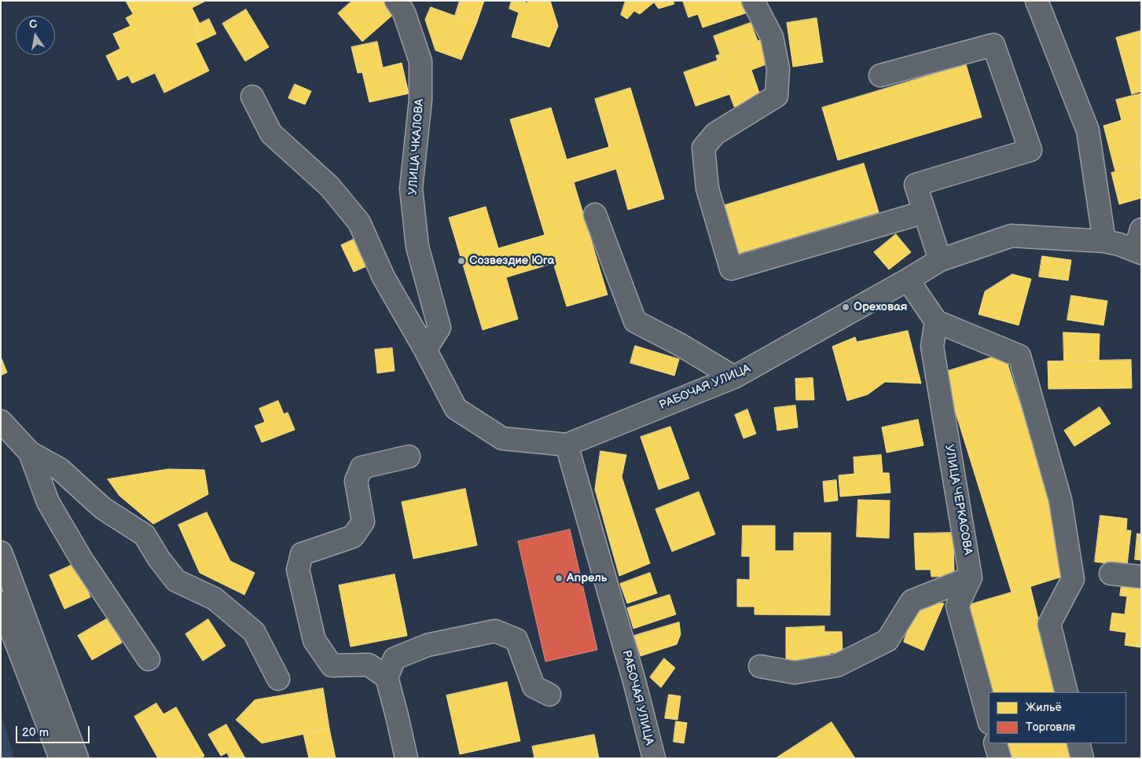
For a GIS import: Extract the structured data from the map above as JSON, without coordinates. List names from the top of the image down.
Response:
{
  "streets": {
    "main road": ["УЛИЦА ЧКАЛОВА", "РАБОЧАЯ УЛИЦА", "УЛИЦА ЧЕРКАСОВА"]
  },
  "places": ["Созвездие Юга", "Ореховая", "Апрель"],
  "legend": ["Жильё", "Торговля"],
  "scale_bar": "20 m",
  "north": "top"
}
